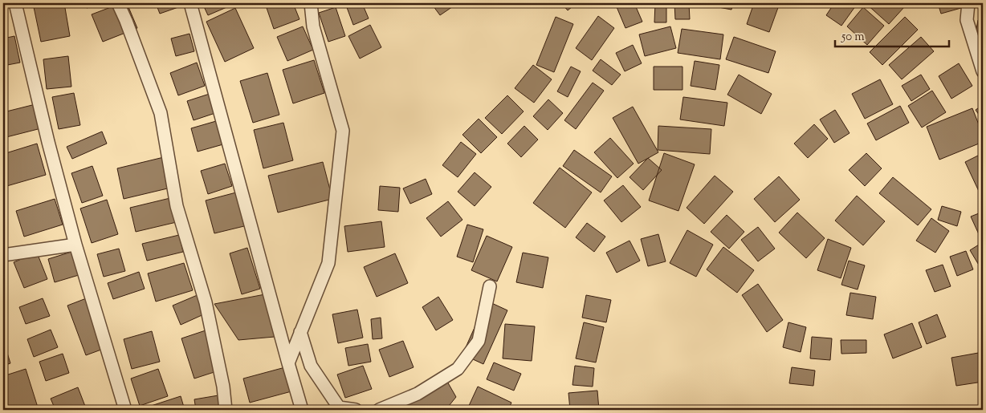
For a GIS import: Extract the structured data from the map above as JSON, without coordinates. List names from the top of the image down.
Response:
{
  "scale_bar": "50 m"
}
